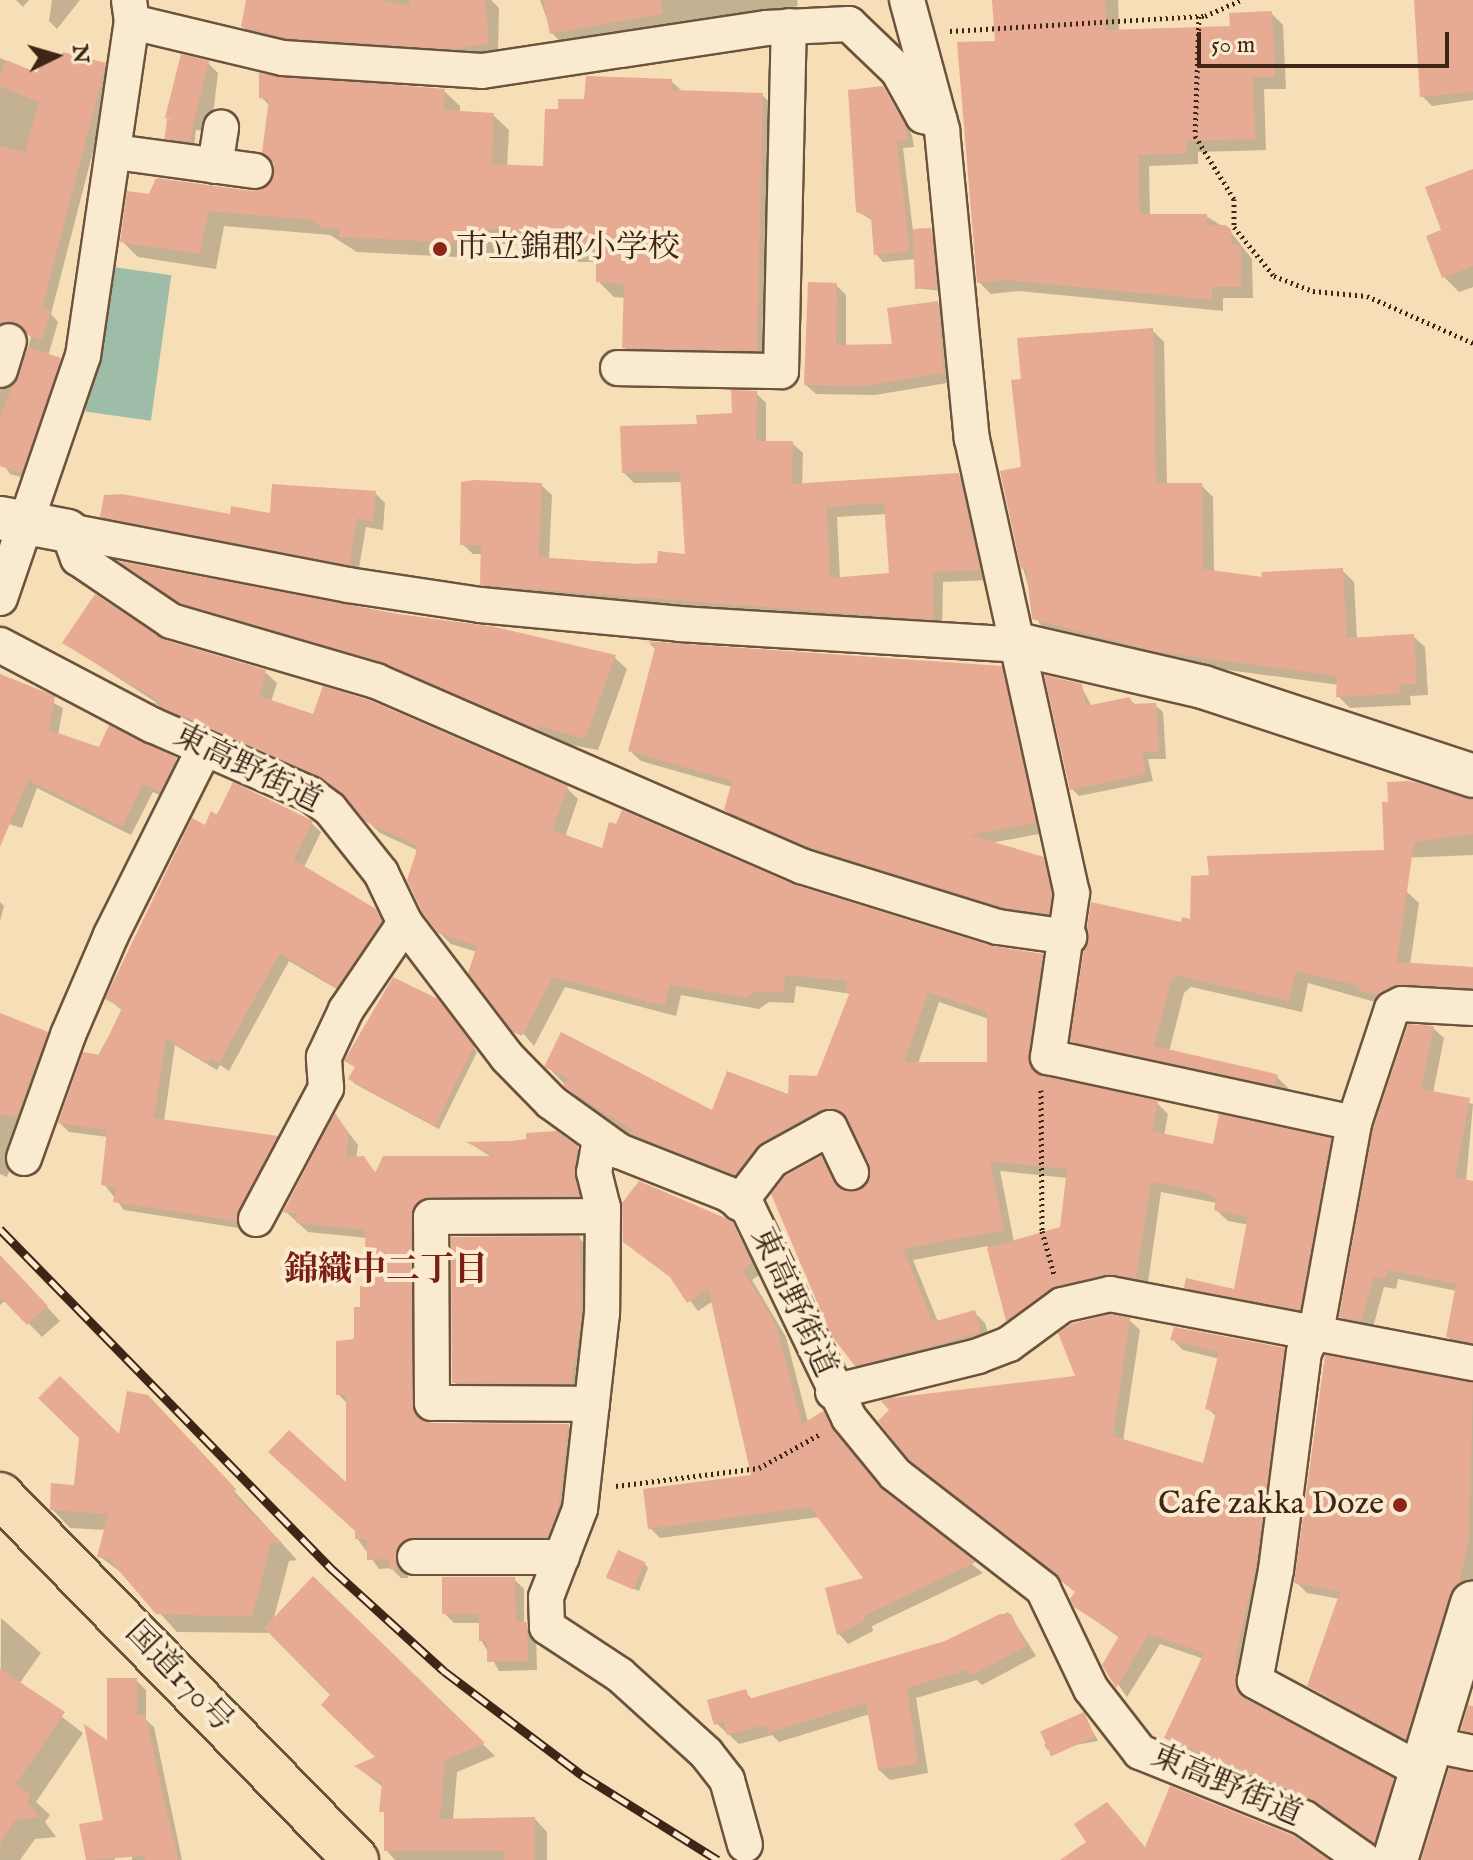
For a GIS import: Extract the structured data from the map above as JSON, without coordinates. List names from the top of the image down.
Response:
{
  "streets": {
    "highway": ["国道170号"],
    "street": ["東高野街道"]
  },
  "districts": ["錦織中二丁目"],
  "places": ["市立錦郡小学校", "Cafe zakka Doze"],
  "scale_bar": "50 m",
  "north": "right"
}
